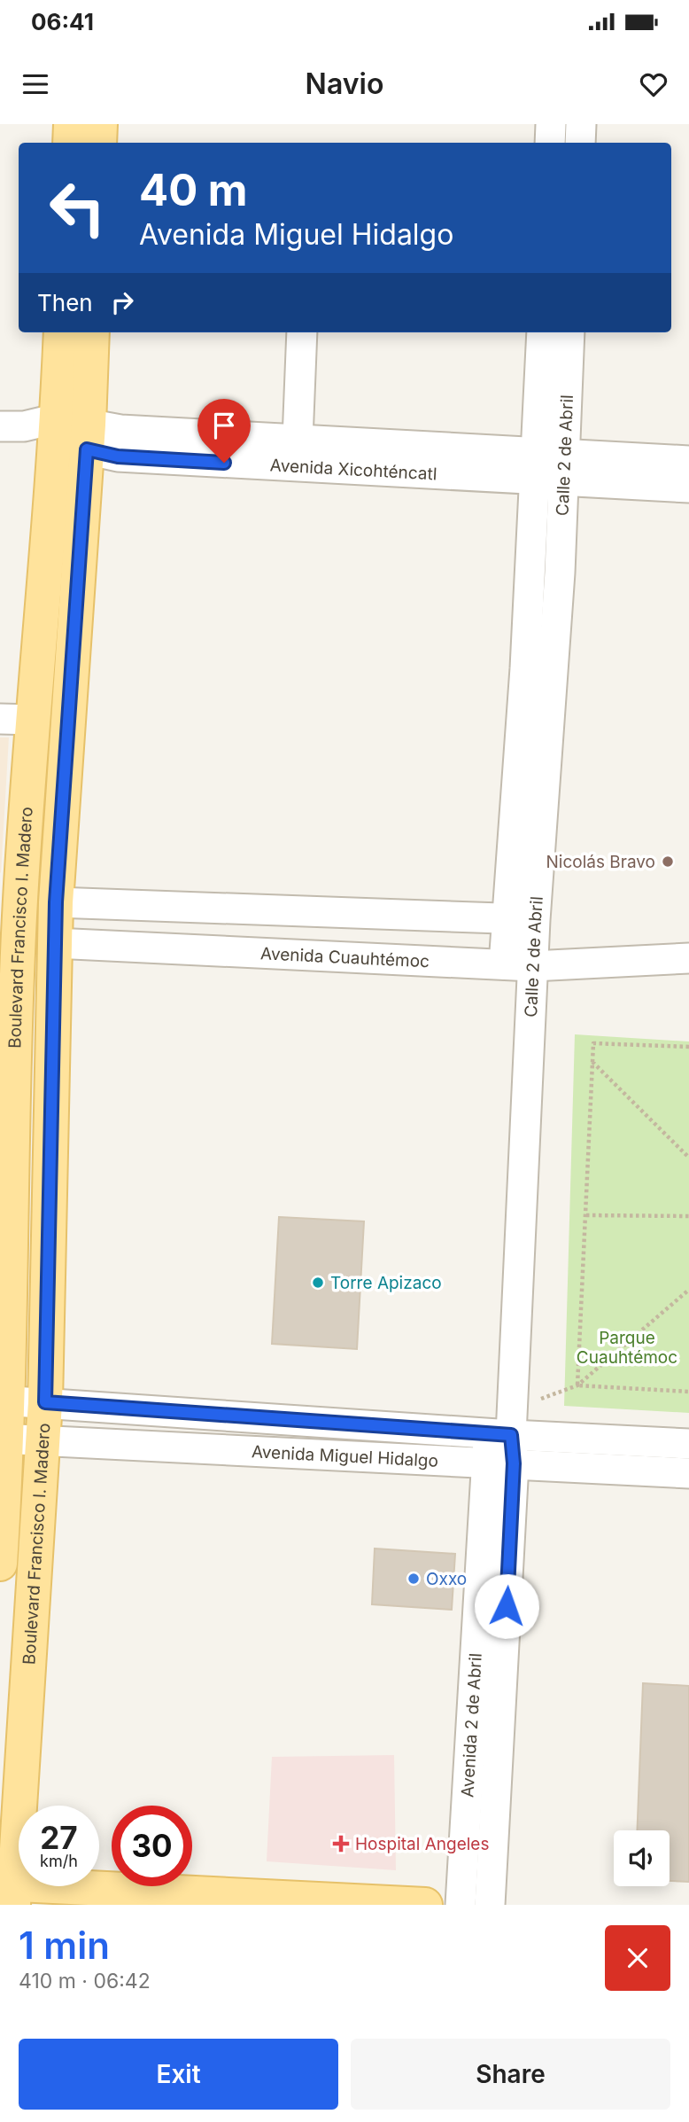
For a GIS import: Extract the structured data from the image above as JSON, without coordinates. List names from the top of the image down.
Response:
{
  "streets": {
    "main road": ["Boulevard Francisco I. Madero", "Avenida Cuauhtémoc"],
    "street": [
      "Calle 2 de Abril",
      "Avenida Xicohténcatl",
      "Avenida Miguel Hidalgo",
      "Avenida 2 de Abril"
    ]
  },
  "crossings": [
    ["Calle 2 de Abril", "Avenida Xicohténcatl"],
    ["Calle 2 de Abril", "Avenida Cuauhtémoc"],
    ["Calle 2 de Abril", "Avenida Miguel Hidalgo"],
    ["Calle 2 de Abril", "Avenida 2 de Abril"],
    ["Avenida Xicohténcatl", "Boulevard Francisco I. Madero"],
    ["Boulevard Francisco I. Madero", "Avenida Cuauhtémoc"],
    ["Boulevard Francisco I. Madero", "Avenida Miguel Hidalgo"],
    ["Avenida Miguel Hidalgo", "Avenida 2 de Abril"]
  ],
  "parks": ["Parque Cuauhtémoc"],
  "places": {
    "other": ["Nicolás Bravo", "Torre Apizaco", "Oxxo"],
    "health": ["Hospital Angeles"]
  },
  "page": {
    "status": "06:41",
    "header": "Navio",
    "turn": ["40 m", "Avenida Miguel Hidalgo"],
    "then": "Then",
    "speed": "27 km/h",
    "limit": "30",
    "heading": ["1 min", "410 m · 06:42"],
    "buttons": ["Exit", "Share"]
  }
}
